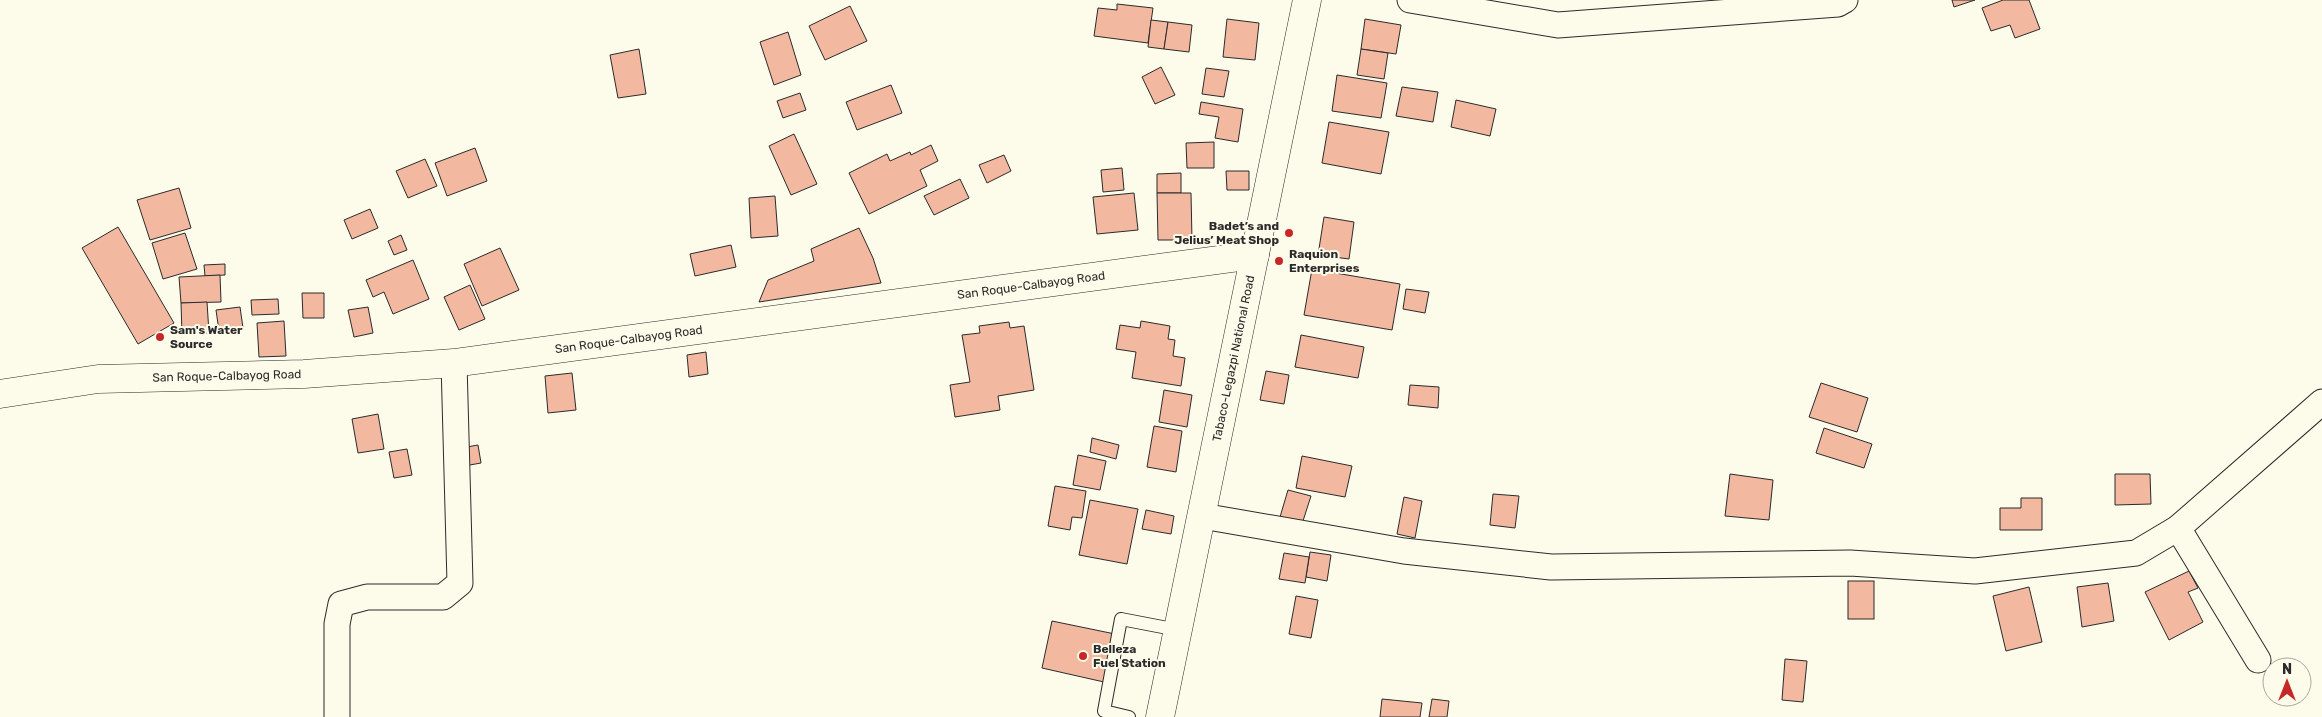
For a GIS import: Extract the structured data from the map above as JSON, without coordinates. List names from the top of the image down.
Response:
{
  "streets": {
    "street": ["San Roque-Calbayog Road", "Tabaco-Legazpi National Road"]
  },
  "crossings": [
    ["San Roque-Calbayog Road", "Tabaco-Legazpi National Road"]
  ],
  "places": [
    "Badet’s and Jelius’ Meat Shop",
    "Raquion Enterprises",
    "Sam's Water Source",
    "Belleza Fuel Station"
  ],
  "north": "top"
}
